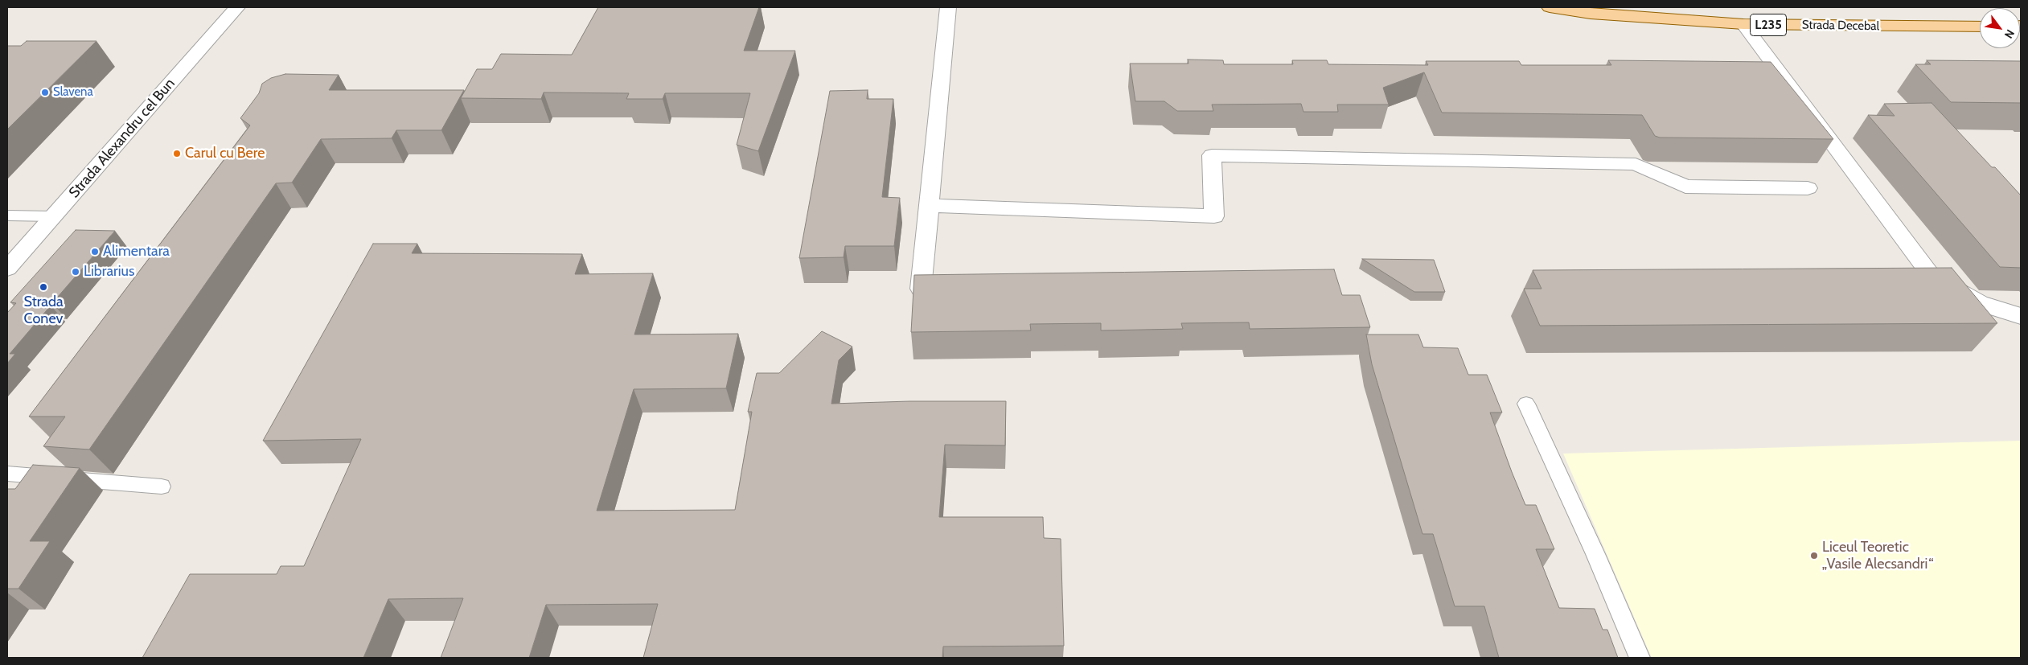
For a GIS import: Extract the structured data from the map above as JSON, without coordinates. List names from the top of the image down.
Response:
{
  "streets": {
    "main road": ["L235", "Strada Decebal"],
    "street": ["Strada Alexandru cel Bun"]
  },
  "places": [
    "Slavena",
    "Carul cu Bere",
    "Alimentara",
    "Librarius",
    "Strada Conev",
    "Liceul Teoretic „Vasile Alecsandri“"
  ],
  "north": "bottom right"
}
